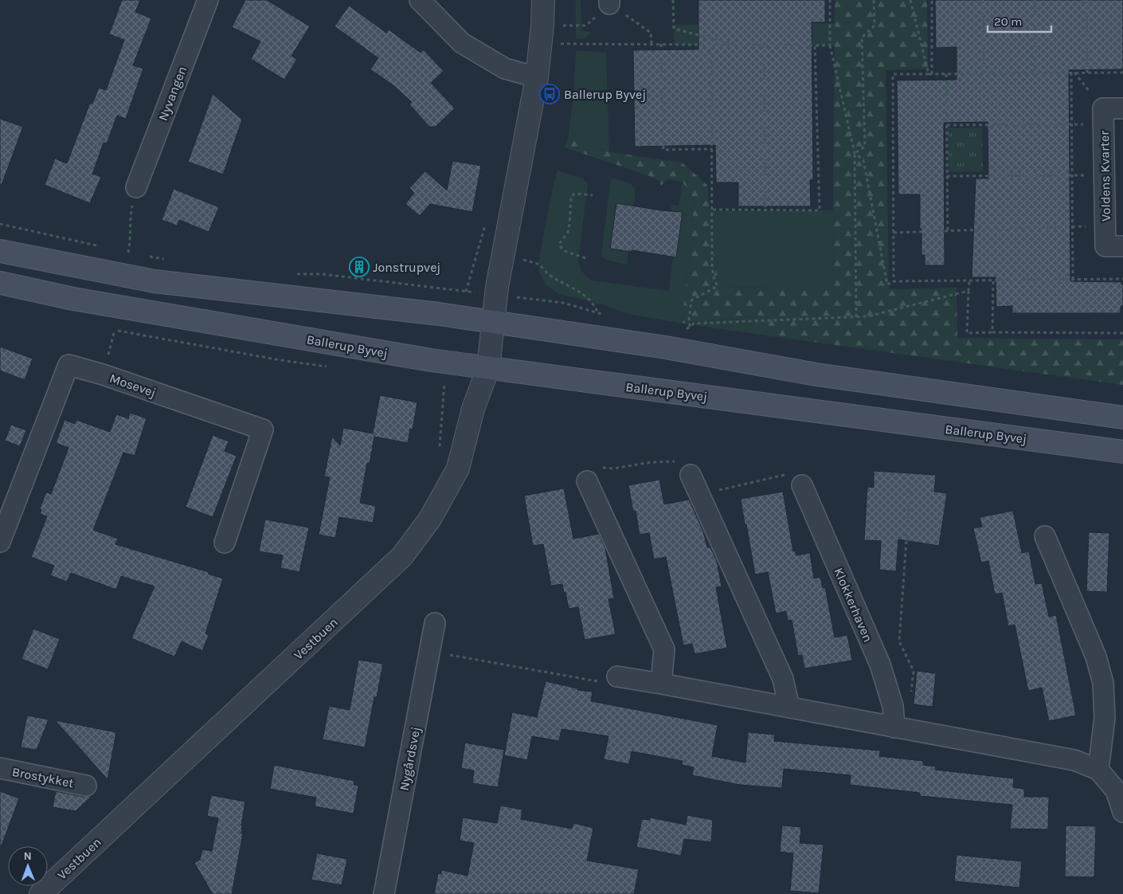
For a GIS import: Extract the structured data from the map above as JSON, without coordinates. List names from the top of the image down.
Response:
{
  "streets": {
    "main road": ["Ballerup Byvej"],
    "street": [
      "Nyvangen",
      "Voldens Kvarter",
      "Mosevej",
      "Klokkerhaven",
      "Vestbuen",
      "Nygårdsvej",
      "Brostykket"
    ]
  },
  "crossings": [
    ["Ballerup Byvej", "Vestbuen"]
  ],
  "places": {
    "bus stop": ["Ballerup Byvej"],
    "building": ["Jonstrupvej"]
  },
  "scale_bar": "20 m",
  "north": "top"
}
